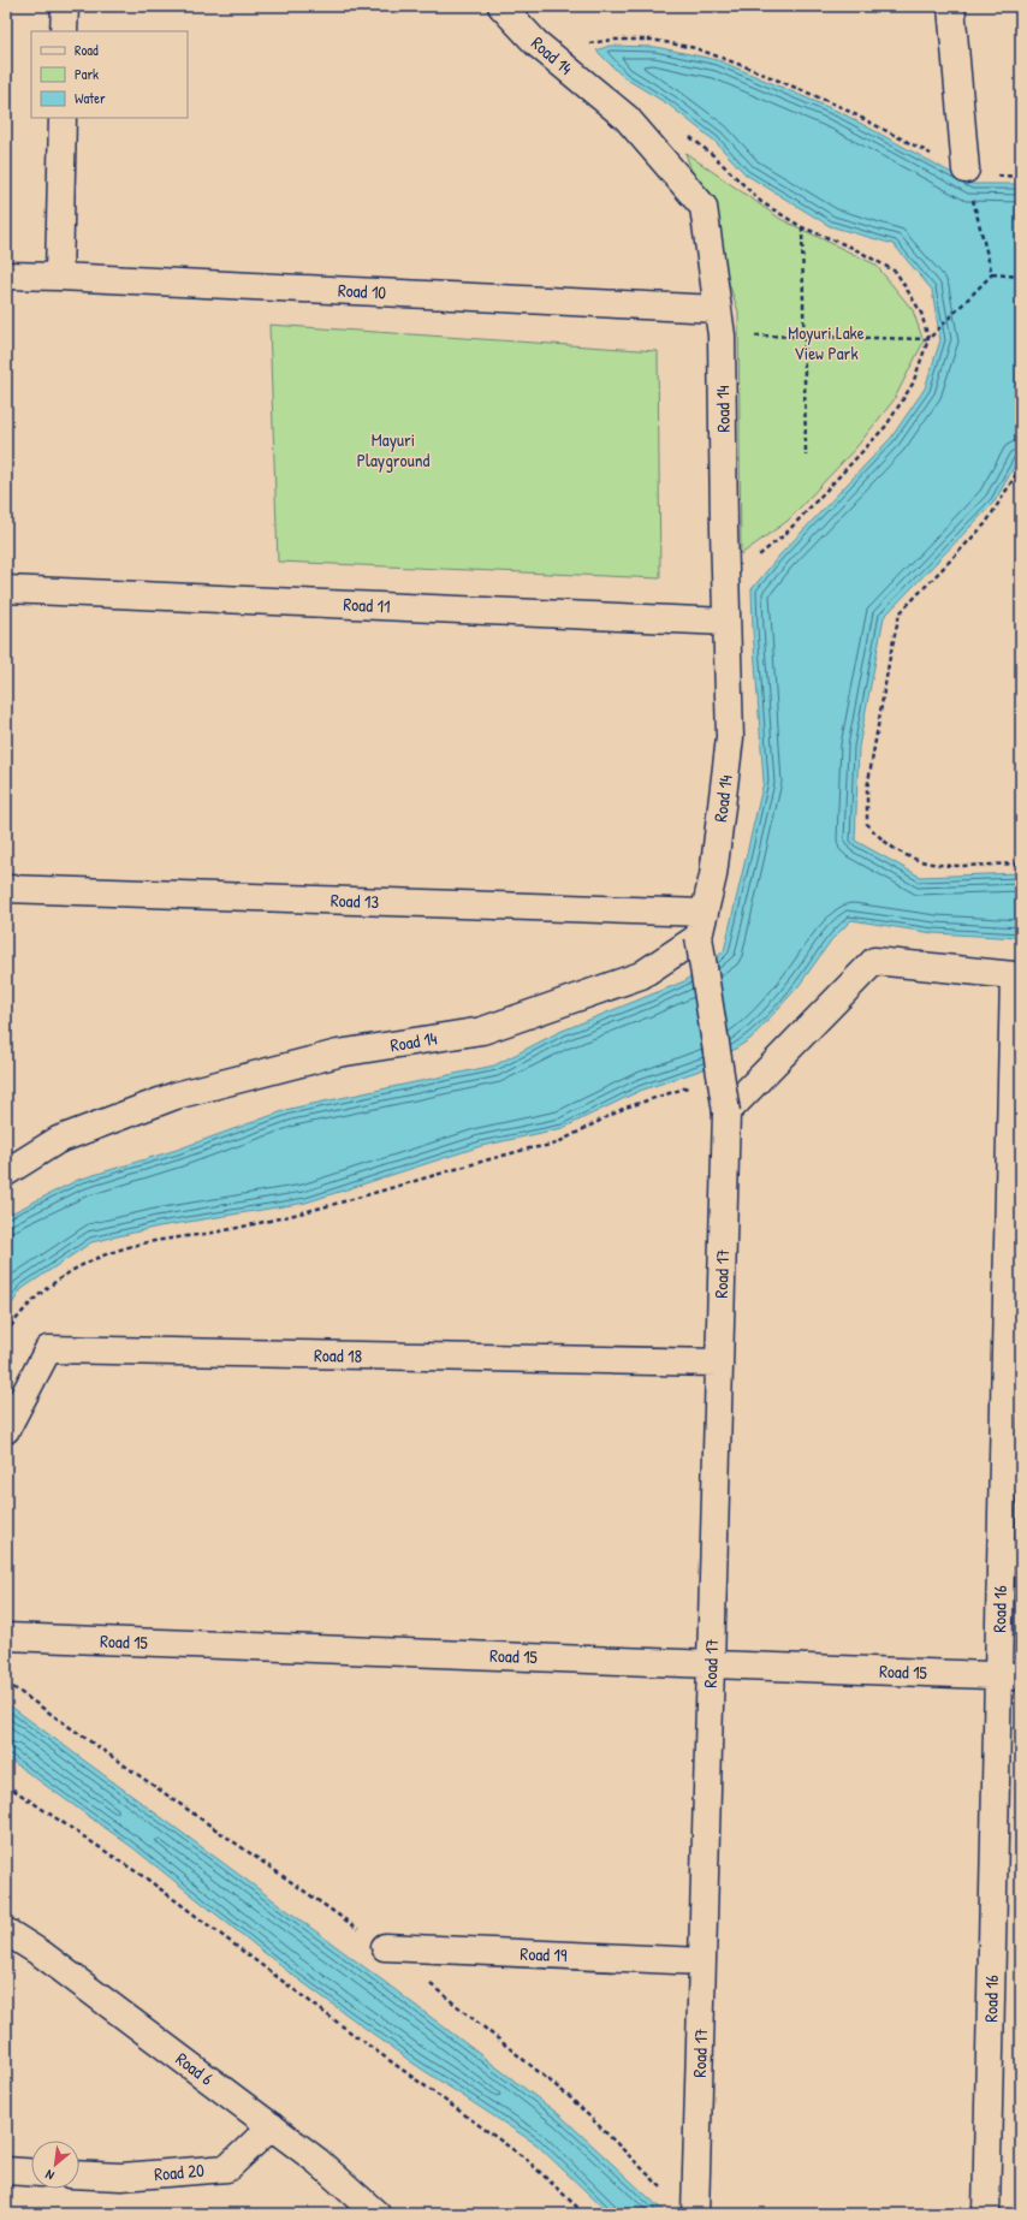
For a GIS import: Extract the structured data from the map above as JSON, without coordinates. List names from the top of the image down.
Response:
{
  "streets": {
    "street": [
      "Road 14",
      "Road 10",
      "Road 11",
      "Road 13",
      "Road 17",
      "Road 18",
      "Road 16",
      "Road 15",
      "Road 19",
      "Road 6",
      "Road 20"
    ]
  },
  "crossings": [
    ["Road 14", "Road 10"],
    ["Road 14", "Road 11"],
    ["Road 14", "Road 13"],
    ["Road 14", "Road 17"],
    ["Road 13", "Road 17"],
    ["Road 17", "Road 18"],
    ["Road 17", "Road 16"],
    ["Road 17", "Road 15"],
    ["Road 17", "Road 19"],
    ["Road 16", "Road 15"],
    ["Road 6", "Road 20"]
  ],
  "parks": ["Moyuri Lake View Park", "Mayuri Playground"],
  "legend": ["Road", "Park", "Water"],
  "north": "bottom left"
}
